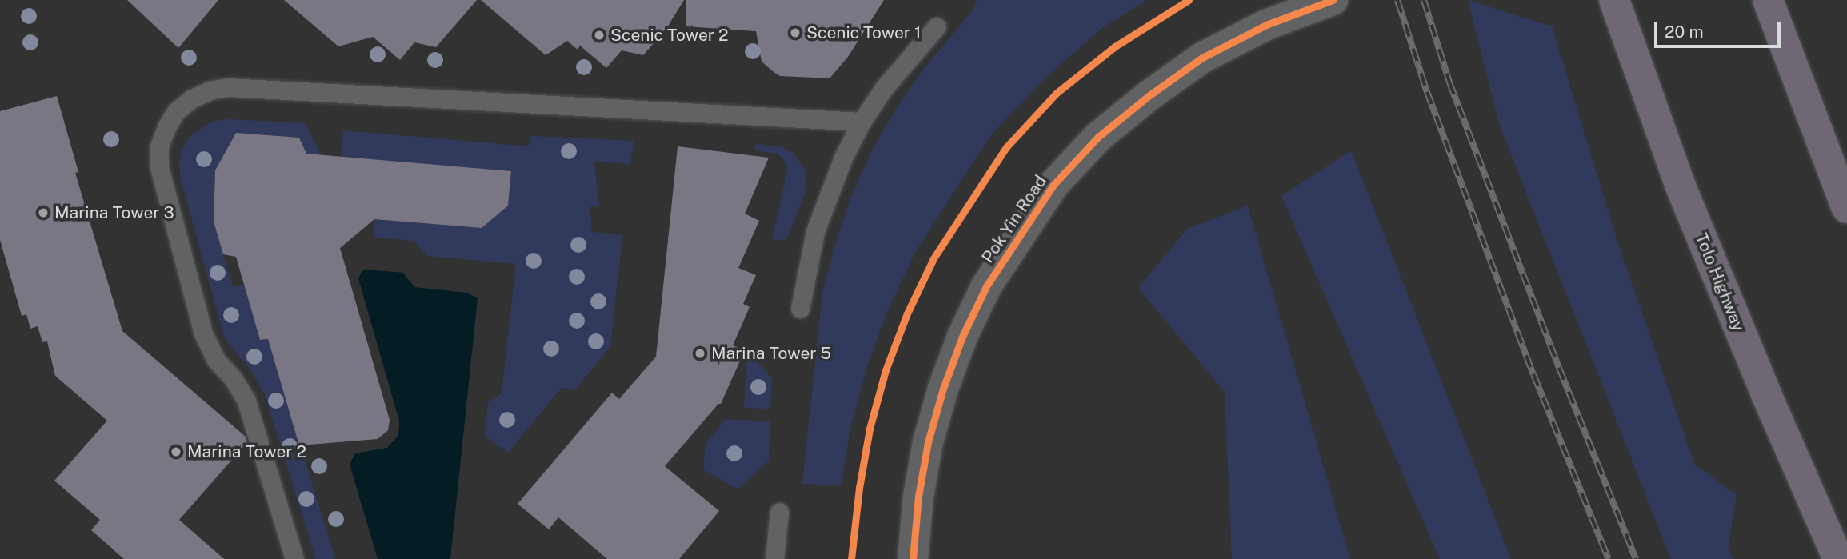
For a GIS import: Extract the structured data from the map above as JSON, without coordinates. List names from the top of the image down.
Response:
{
  "streets": {
    "highway": ["Tolo Highway"],
    "street": ["Pok Yin Road"]
  },
  "places": [
    "Scenic Tower 1",
    "Scenic Tower 2",
    "Marina Tower 3",
    "Marina Tower 5",
    "Marina Tower 2"
  ],
  "scale_bar": "20 m"
}
